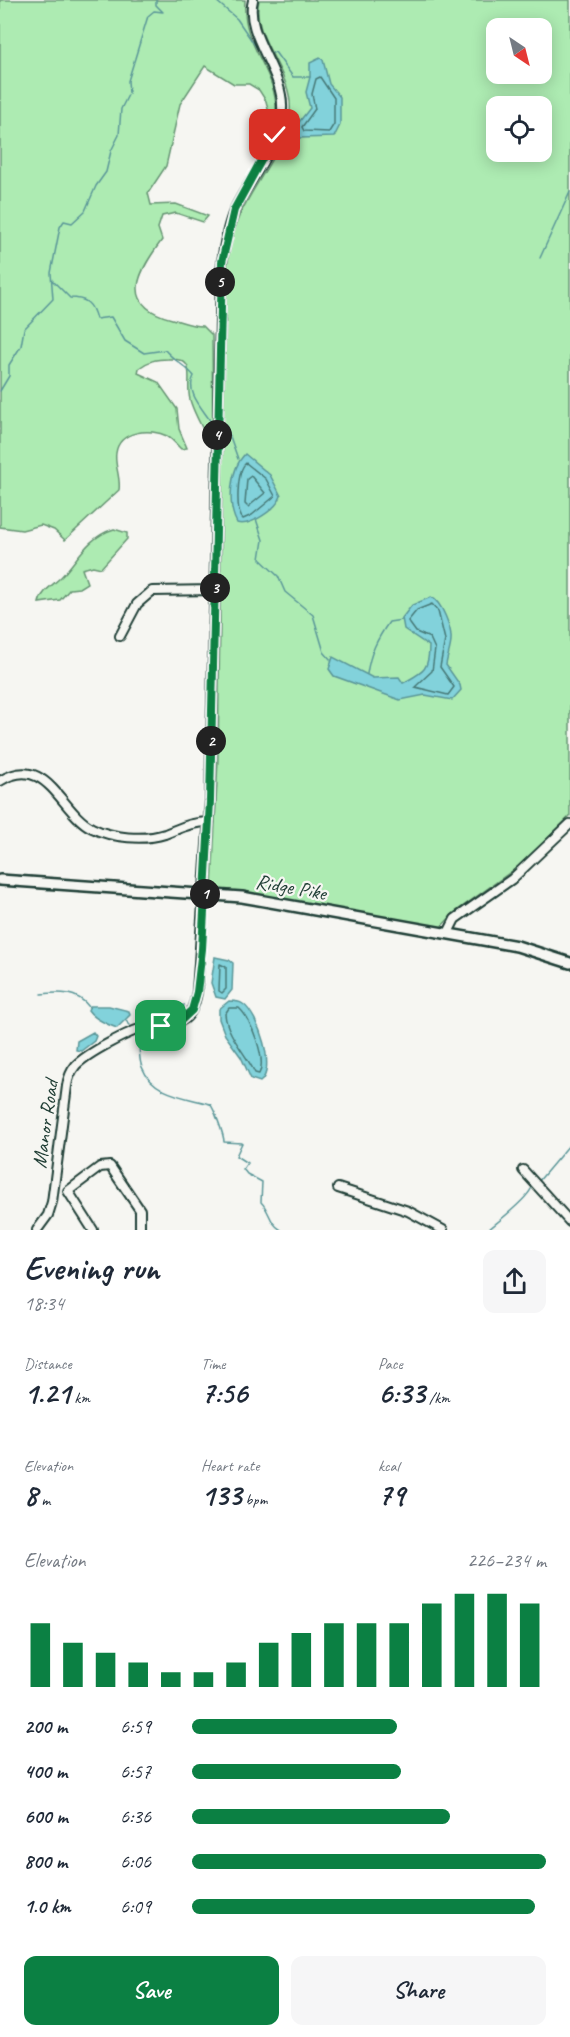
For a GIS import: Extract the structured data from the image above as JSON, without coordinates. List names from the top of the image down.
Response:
{
  "streets": {
    "main road": ["Ridge Pike"],
    "street": ["Manor Road"]
  },
  "crossings": [
    ["Ridge Pike", "Manor Road"]
  ],
  "north": "bottom right",
  "page": {
    "pins": [
      "5",
      "4",
      "3",
      "2",
      "1"
    ],
    "heading": ["Evening run", "18:34"],
    "stats": [
      ["Distance", "1.21 km"],
      ["Time", "7:56"],
      ["Pace", "6:33 /km"],
      ["Elevation", "8 m"],
      ["Heart rate", "133 bpm"],
      ["kcal", "79"]
    ],
    "chart": ["Elevation", "226–234 m"],
    "list": [
      {
        "name": "200 m",
        "note": "6:59"
      },
      {
        "name": "400 m",
        "note": "6:57"
      },
      {
        "name": "600 m",
        "note": "6:36"
      },
      {
        "name": "800 m",
        "note": "6:06"
      },
      {
        "name": "1.0 km",
        "note": "6:09"
      }
    ],
    "buttons": ["Save", "Share"]
  }
}
